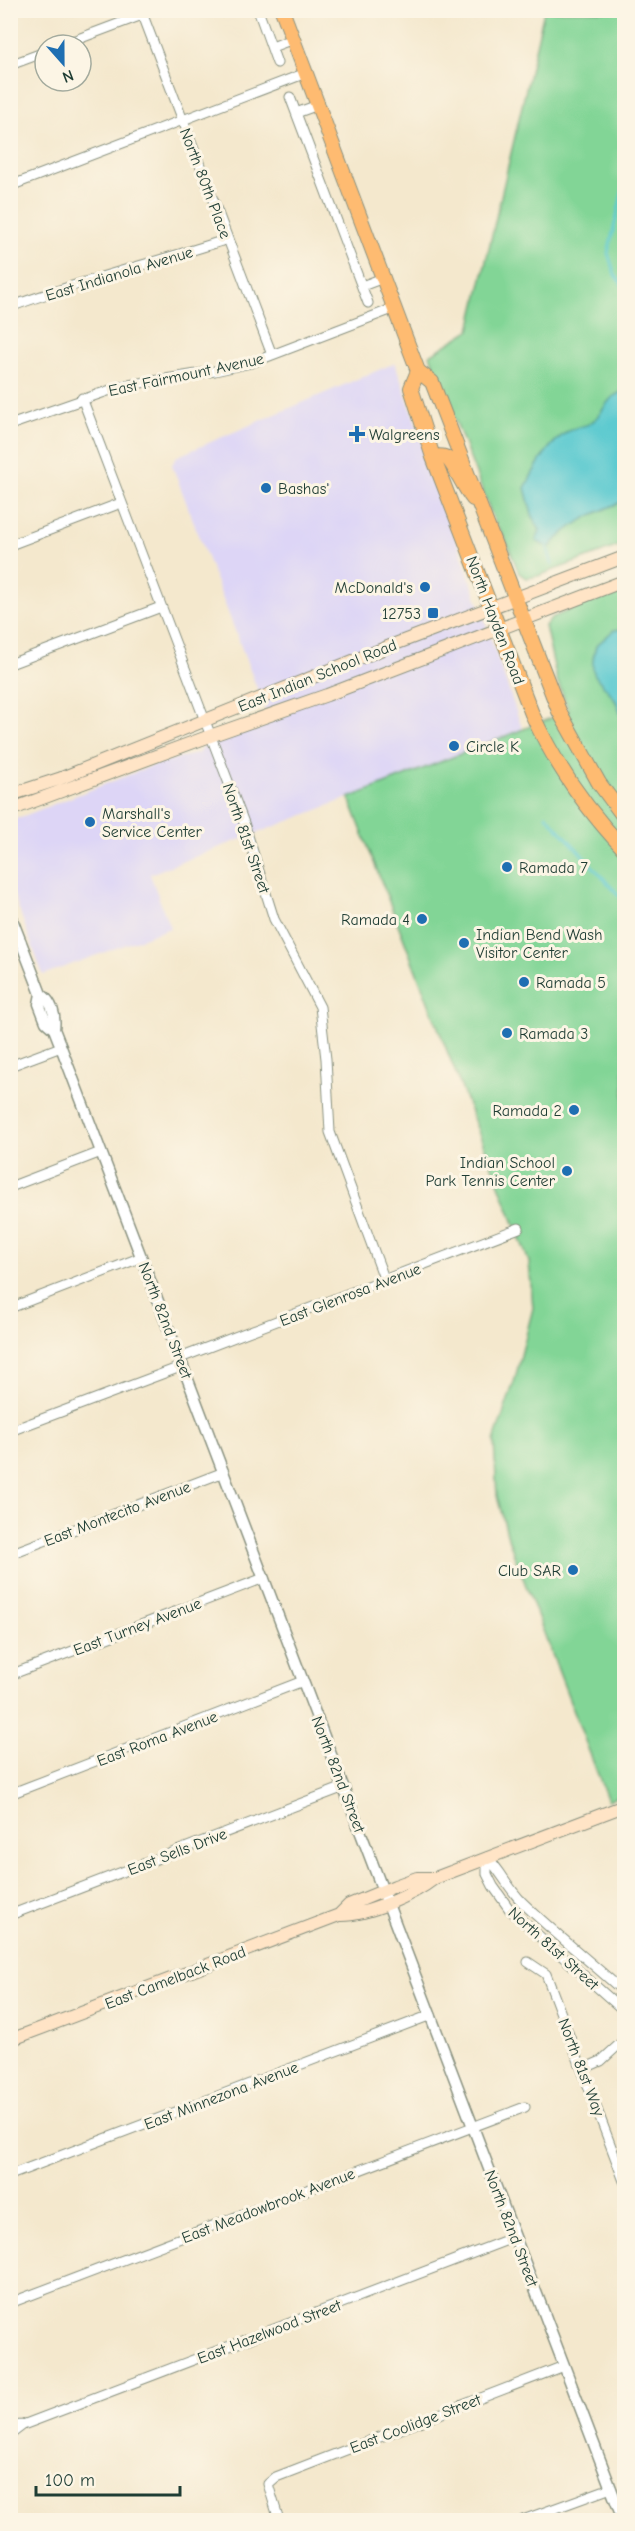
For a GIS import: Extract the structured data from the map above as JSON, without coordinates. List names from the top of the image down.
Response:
{
  "streets": {
    "main road": ["North Hayden Road", "East Indian School Road", "East Camelback Road"],
    "street": [
      "North 80th Place",
      "East Indianola Avenue",
      "East Fairmount Avenue",
      "North 81st Street",
      "East Glenrosa Avenue",
      "North 82nd Street",
      "East Montecito Avenue",
      "East Turney Avenue",
      "East Roma Avenue",
      "East Sells Drive",
      "North 81st Way",
      "East Minnezona Avenue",
      "East Meadowbrook Avenue",
      "East Hazelwood Street",
      "East Coolidge Street"
    ]
  },
  "crossings": [
    ["North 80th Place", "East Indianola Avenue"],
    ["North 80th Place", "East Fairmount Avenue"],
    ["East Fairmount Avenue", "North Hayden Road"],
    ["East Fairmount Avenue", "North 81st Street"],
    ["North Hayden Road", "East Indian School Road"],
    ["East Indian School Road", "North 81st Street"],
    ["North 81st Street", "East Glenrosa Avenue"],
    ["North 81st Street", "East Camelback Road"],
    ["East Glenrosa Avenue", "North 82nd Street"],
    ["North 82nd Street", "East Montecito Avenue"],
    ["North 82nd Street", "East Turney Avenue"],
    ["North 82nd Street", "East Roma Avenue"],
    ["North 82nd Street", "East Sells Drive"],
    ["North 82nd Street", "East Camelback Road"],
    ["North 82nd Street", "East Minnezona Avenue"],
    ["North 82nd Street", "East Meadowbrook Avenue"],
    ["North 82nd Street", "East Hazelwood Street"],
    ["North 82nd Street", "East Coolidge Street"]
  ],
  "places": {
    "health": ["Walgreens"],
    "other": [
      "Bashas'",
      "McDonald's",
      "Circle K",
      "Marshall's Service Center",
      "Ramada 7",
      "Ramada 4",
      "Indian Bend Wash Visitor Center",
      "Ramada 5",
      "Ramada 3",
      "Ramada 2",
      "Indian School Park Tennis Center",
      "Club SAR"
    ],
    "transit": ["12753"]
  },
  "scale_bar": "100 m",
  "north": "bottom"
}
